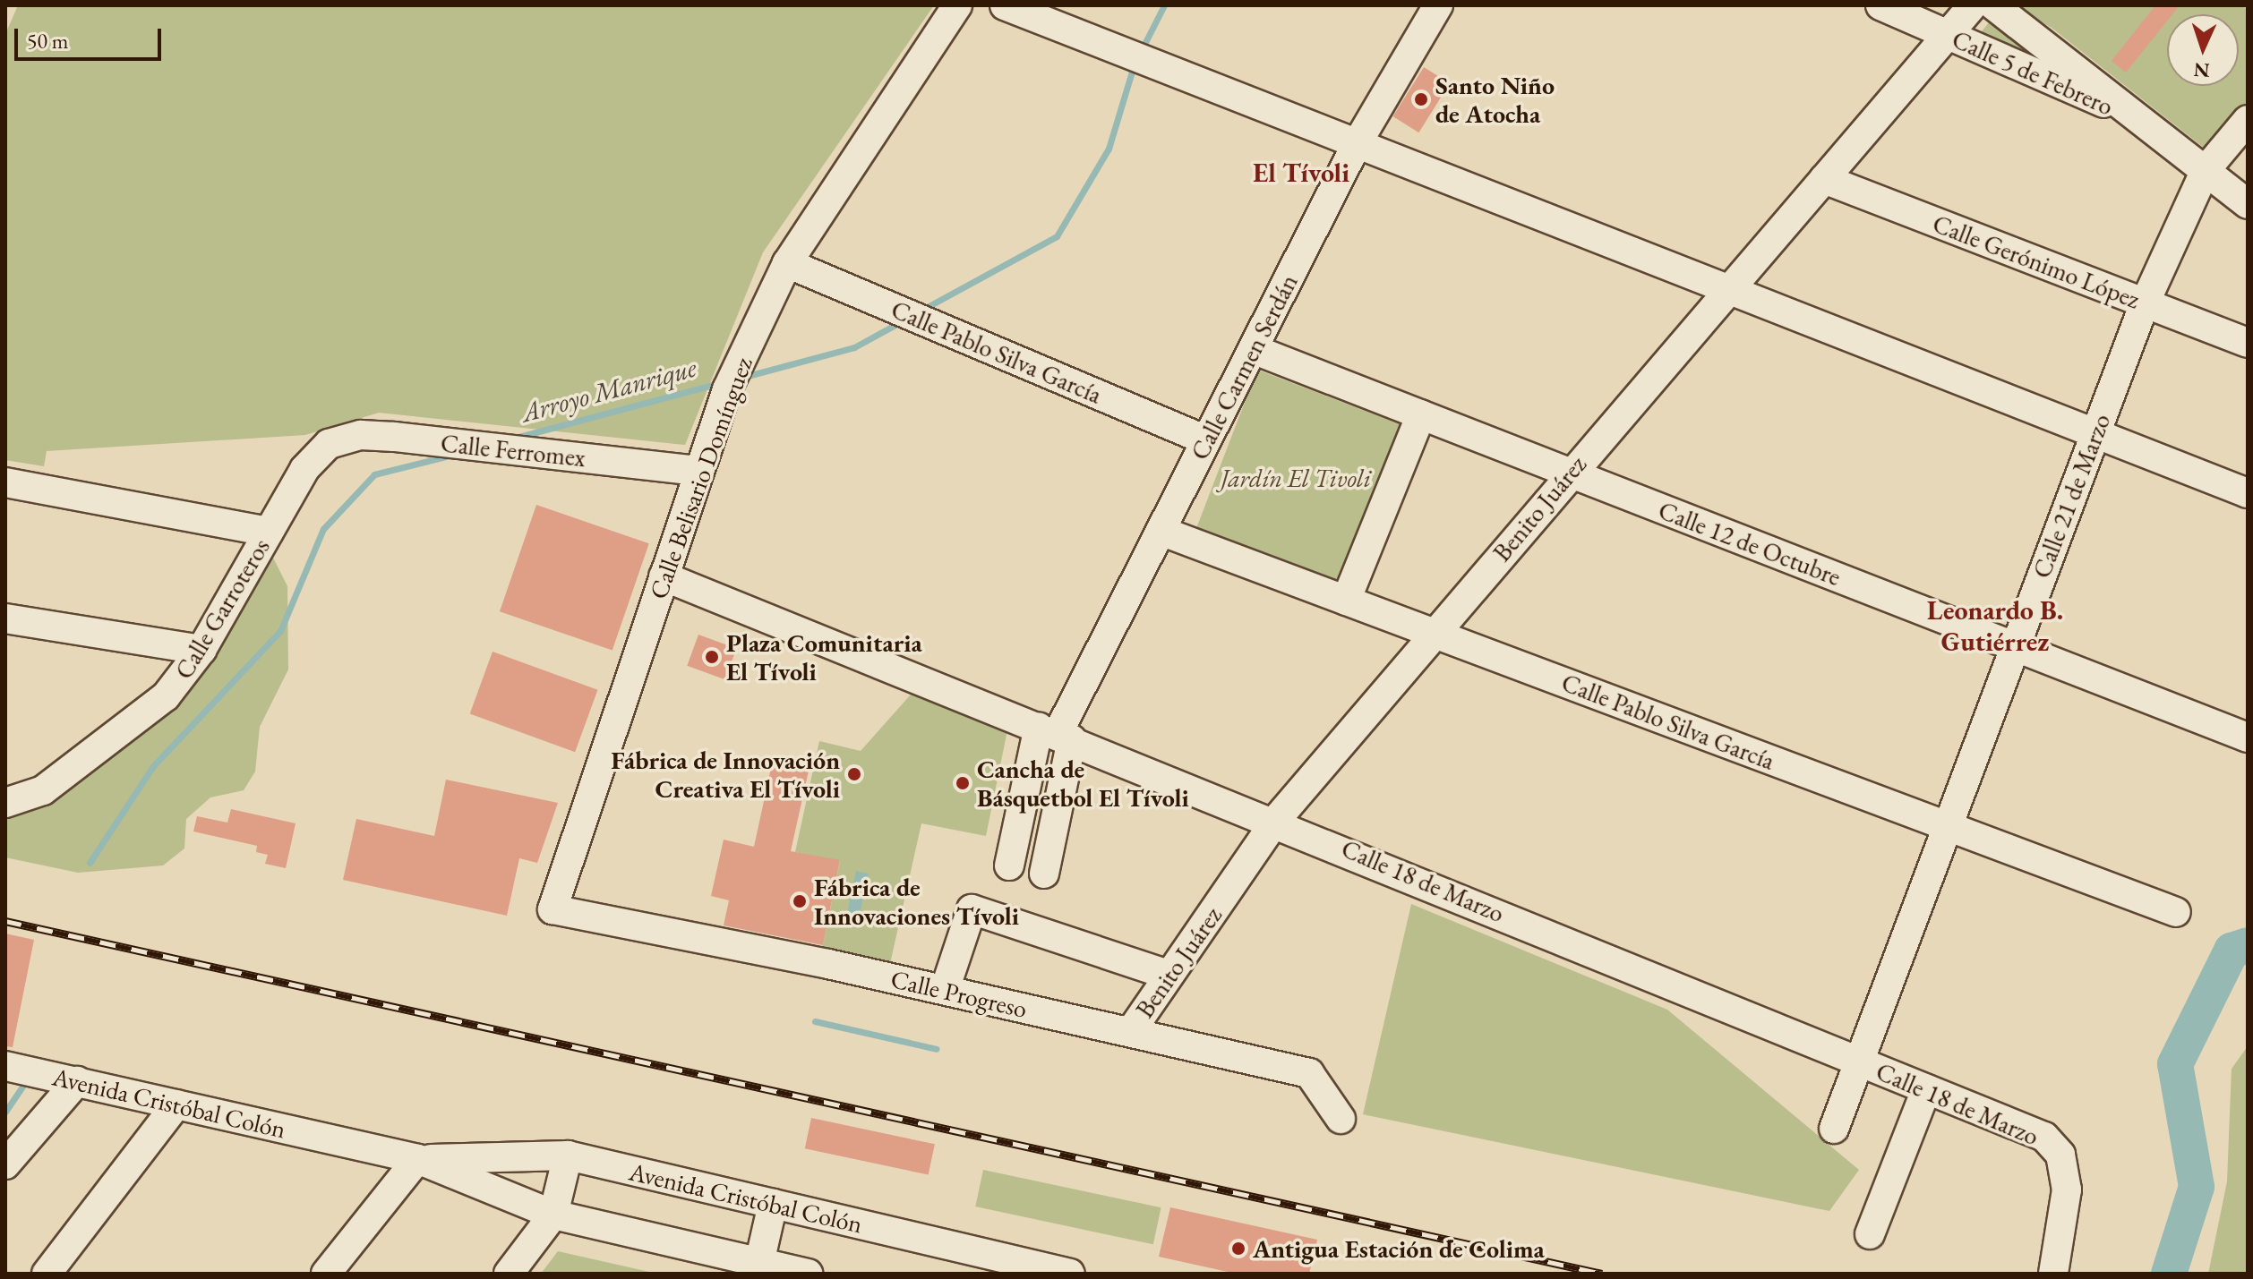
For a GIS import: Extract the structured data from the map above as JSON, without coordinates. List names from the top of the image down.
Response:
{
  "streets": {
    "street": [
      "Calle 5 de Febrero",
      "Calle Gerónimo López",
      "Calle Pablo Silva García",
      "Calle Carmen Serdán",
      "Calle Ferromex",
      "Calle Belisario Domínguez",
      "Calle 21 de Marzo",
      "Benito Juárez",
      "Calle 12 de Octubre",
      "Calle Garroteros",
      "Calle 18 de Marzo",
      "Calle Progreso",
      "Avenida Cristóbal Colón"
    ]
  },
  "crossings": [
    ["Calle 5 de Febrero", "Calle 21 de Marzo"],
    ["Calle 5 de Febrero", "Benito Juárez"],
    ["Calle Gerónimo López", "Calle 21 de Marzo"],
    ["Calle Gerónimo López", "Benito Juárez"],
    ["Calle Pablo Silva García", "Calle Carmen Serdán"],
    ["Calle Pablo Silva García", "Calle Belisario Domínguez"],
    ["Calle Pablo Silva García", "Calle 21 de Marzo"],
    ["Calle Pablo Silva García", "Benito Juárez"],
    ["Calle Carmen Serdán", "Calle 12 de Octubre"],
    ["Calle Carmen Serdán", "Calle 18 de Marzo"],
    ["Calle Ferromex", "Calle Belisario Domínguez"],
    ["Calle Ferromex", "Calle Garroteros"],
    ["Calle Belisario Domínguez", "Calle 18 de Marzo"],
    ["Calle Belisario Domínguez", "Calle Progreso"],
    ["Calle 21 de Marzo", "Calle 12 de Octubre"],
    ["Calle 21 de Marzo", "Calle 18 de Marzo"],
    ["Benito Juárez", "Calle 12 de Octubre"],
    ["Benito Juárez", "Calle 18 de Marzo"],
    ["Benito Juárez", "Calle Progreso"]
  ],
  "districts": ["El Tívoli", "Leonardo B. Gutiérrez"],
  "water": ["Arroyo Manrique"],
  "parks": ["Jardín El Tivoli"],
  "places": [
    "Santo Niño de Atocha",
    "Plaza Comunitaria El Tívoli",
    "Fábrica de Innovación Creativa El Tívoli",
    "Cancha de Básquetbol El Tívoli",
    "Fábrica de Innovaciones Tívoli",
    "Antigua Estación de Colima"
  ],
  "scale_bar": "50 m",
  "north": "bottom"
}
